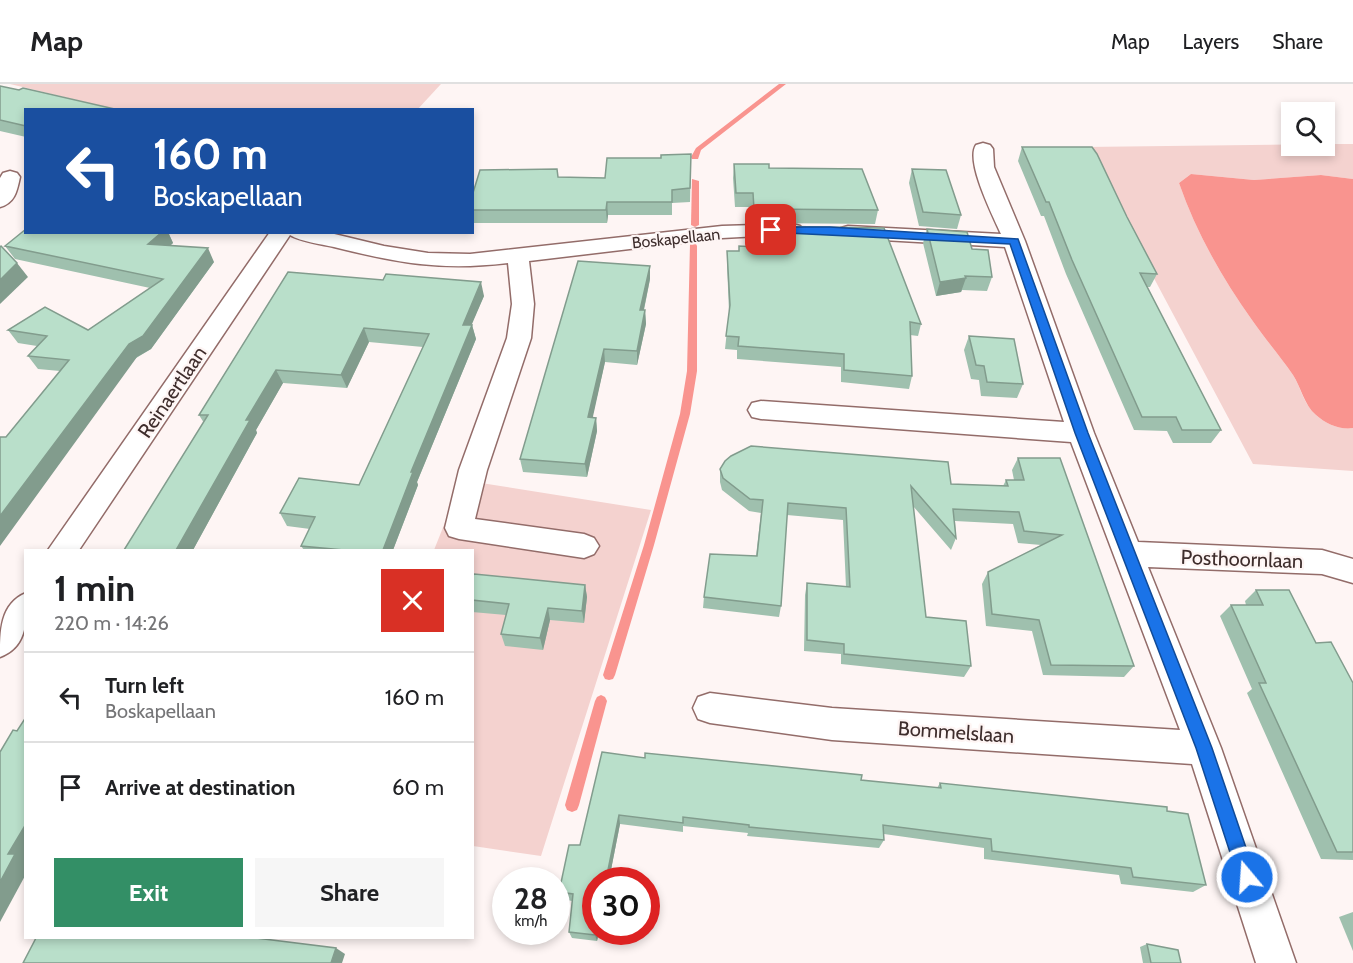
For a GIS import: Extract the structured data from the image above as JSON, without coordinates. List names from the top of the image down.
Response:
{
  "streets": {
    "street": [
      "Boskapellaan",
      "Reinaertlaan",
      "Posthoornlaan",
      "Bommelslaan"
    ]
  },
  "page": {
    "header": "Map",
    "nav": ["Map", "Layers", "Share"],
    "turn": ["160 m", "Boskapellaan"],
    "heading": ["1 min", "220 m · 14:26"],
    "list": [
      {
        "name": "Turn left",
        "note": "Boskapellaan",
        "value": "160 m"
      },
      {
        "name": "Arrive at destination",
        "value": "60 m"
      }
    ],
    "buttons": ["Exit", "Share"],
    "speed": "28 km/h",
    "limit": "30"
  }
}
